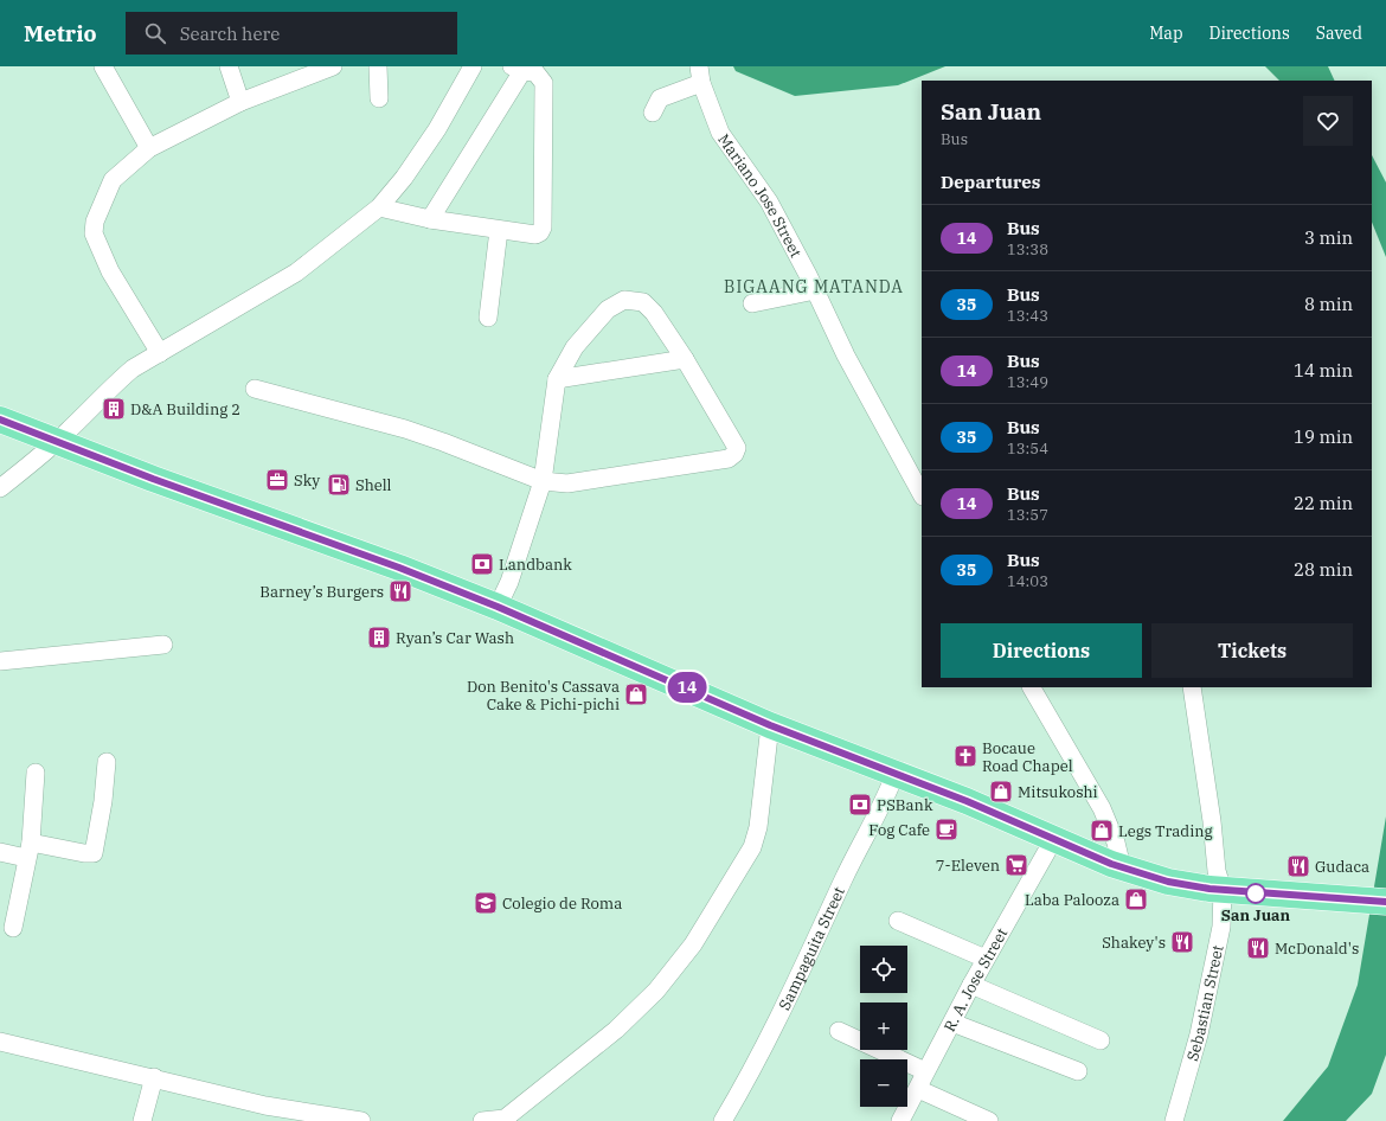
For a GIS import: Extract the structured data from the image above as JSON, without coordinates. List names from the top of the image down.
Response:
{
  "streets": {
    "street": [
      "Mariano Jose Street",
      "Sampaguita Street",
      "R. A. Jose Street",
      "Sebastian Street"
    ]
  },
  "districts": ["BIGAANG MATANDA"],
  "places": {
    "building": ["D&A Building 2", "Ryan’s Car Wash"],
    "office": ["Sky"],
    "fuel station": ["Shell"],
    "bank": ["Landbank", "PSBank"],
    "restaurant": [
      "Barney’s Burgers",
      "Gudaca",
      "Shakey's",
      "McDonald's"
    ],
    "shop": [
      "Don Benito's Cassava Cake & Pichi-pichi",
      "Mitsukoshi",
      "Legs Trading",
      "Laba Palooza"
    ],
    "church": ["Bocaue Road Chapel"],
    "cafe": ["Fog Cafe"],
    "supermarket": ["7-Eleven"],
    "other": ["San Juan"],
    "school or university": ["Colegio de Roma"]
  },
  "lines": ["bus line 14"],
  "page": {
    "header": "Metrio",
    "search": "Search here",
    "nav": ["Map", "Directions", "Saved"],
    "on_map": "14",
    "heading": [
      ["San Juan", "Bus"],
      "Departures"
    ],
    "list": [
      {
        "mark": "14",
        "name": "Bus",
        "note": "13:38",
        "value": "3 min"
      },
      {
        "mark": "35",
        "name": "Bus",
        "note": "13:43",
        "value": "8 min"
      },
      {
        "mark": "14",
        "name": "Bus",
        "note": "13:49",
        "value": "14 min"
      },
      {
        "mark": "35",
        "name": "Bus",
        "note": "13:54",
        "value": "19 min"
      },
      {
        "mark": "14",
        "name": "Bus",
        "note": "13:57",
        "value": "22 min"
      },
      {
        "mark": "35",
        "name": "Bus",
        "note": "14:03",
        "value": "28 min"
      }
    ],
    "buttons": ["Directions", "Tickets"],
    "map_buttons": ["+", "−"]
  }
}
